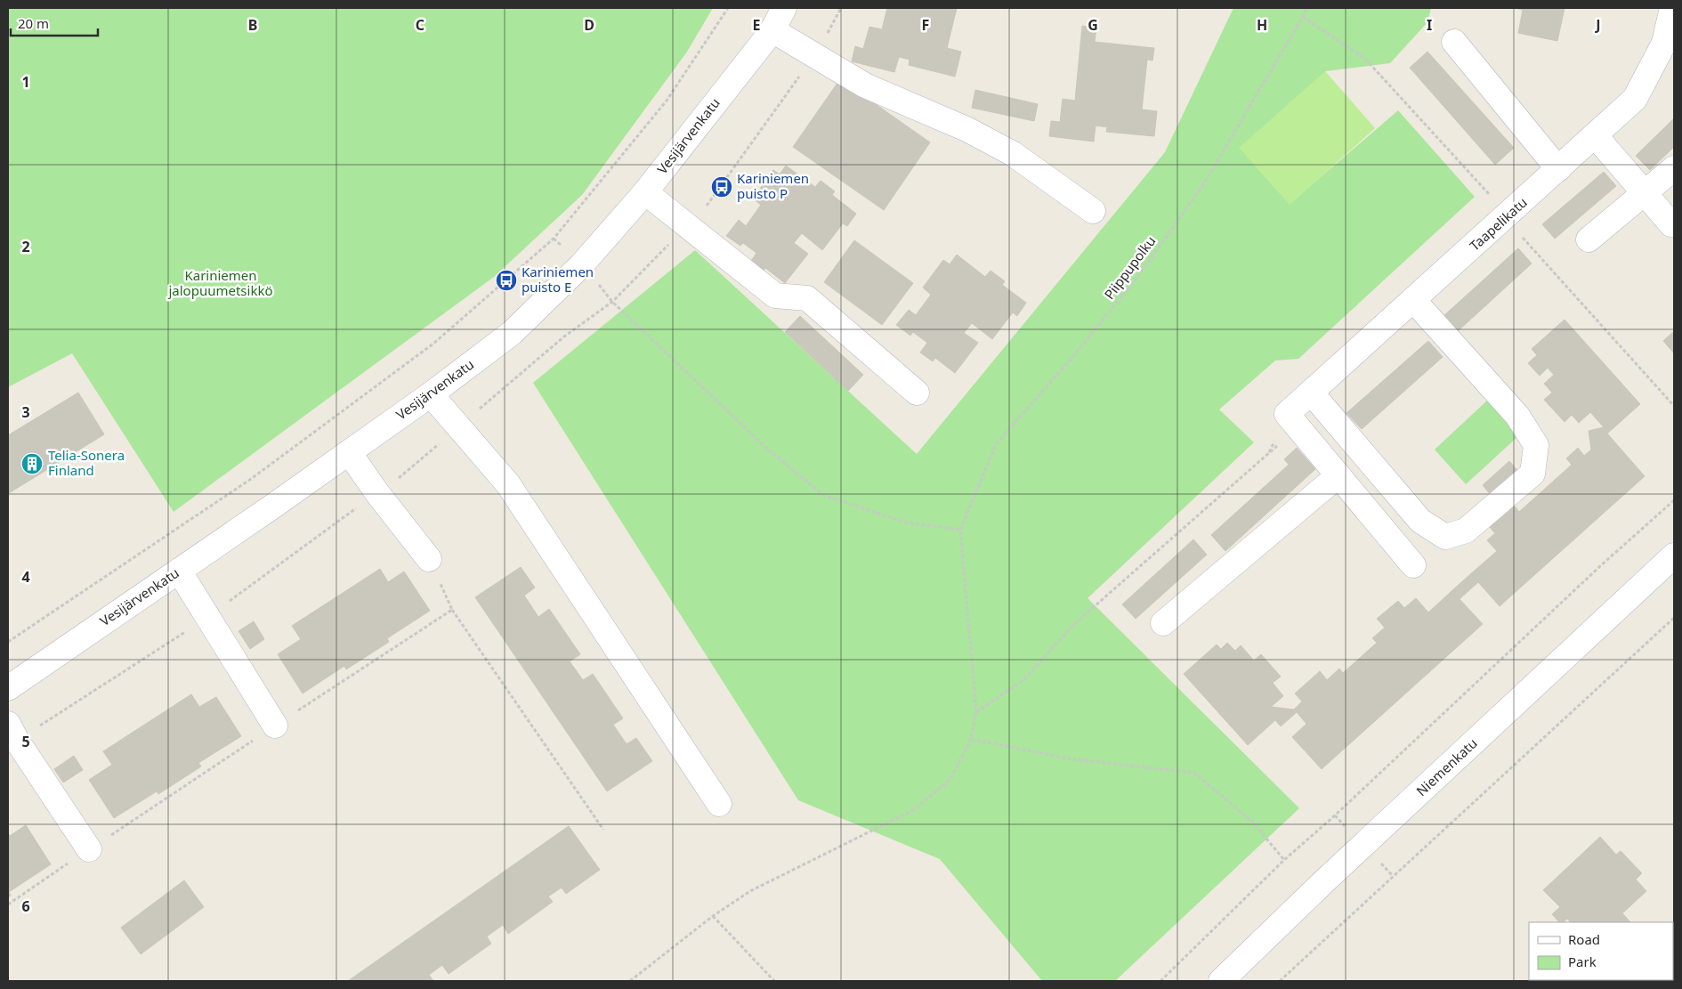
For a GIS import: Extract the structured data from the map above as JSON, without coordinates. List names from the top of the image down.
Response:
{
  "streets": {
    "street": ["Vesijärvenkatu", "Taapelikatu", "Niemenkatu"],
    "path": ["Piippupolku"]
  },
  "parks": ["Kariniemen jalopuumetsikkö"],
  "places": {
    "bus stop": ["Kariniemen puisto P", "Kariniemen puisto E"],
    "building": ["Telia-Sonera Finland"]
  },
  "legend": ["Road", "Park"],
  "scale_bar": "20 m",
  "grid": {
    "columns": [
      "B",
      "C",
      "D",
      "E",
      "F",
      "G",
      "H",
      "I",
      "J"
    ],
    "rows": [
      "1",
      "2",
      "3",
      "4",
      "5",
      "6"
    ]
  }
}
